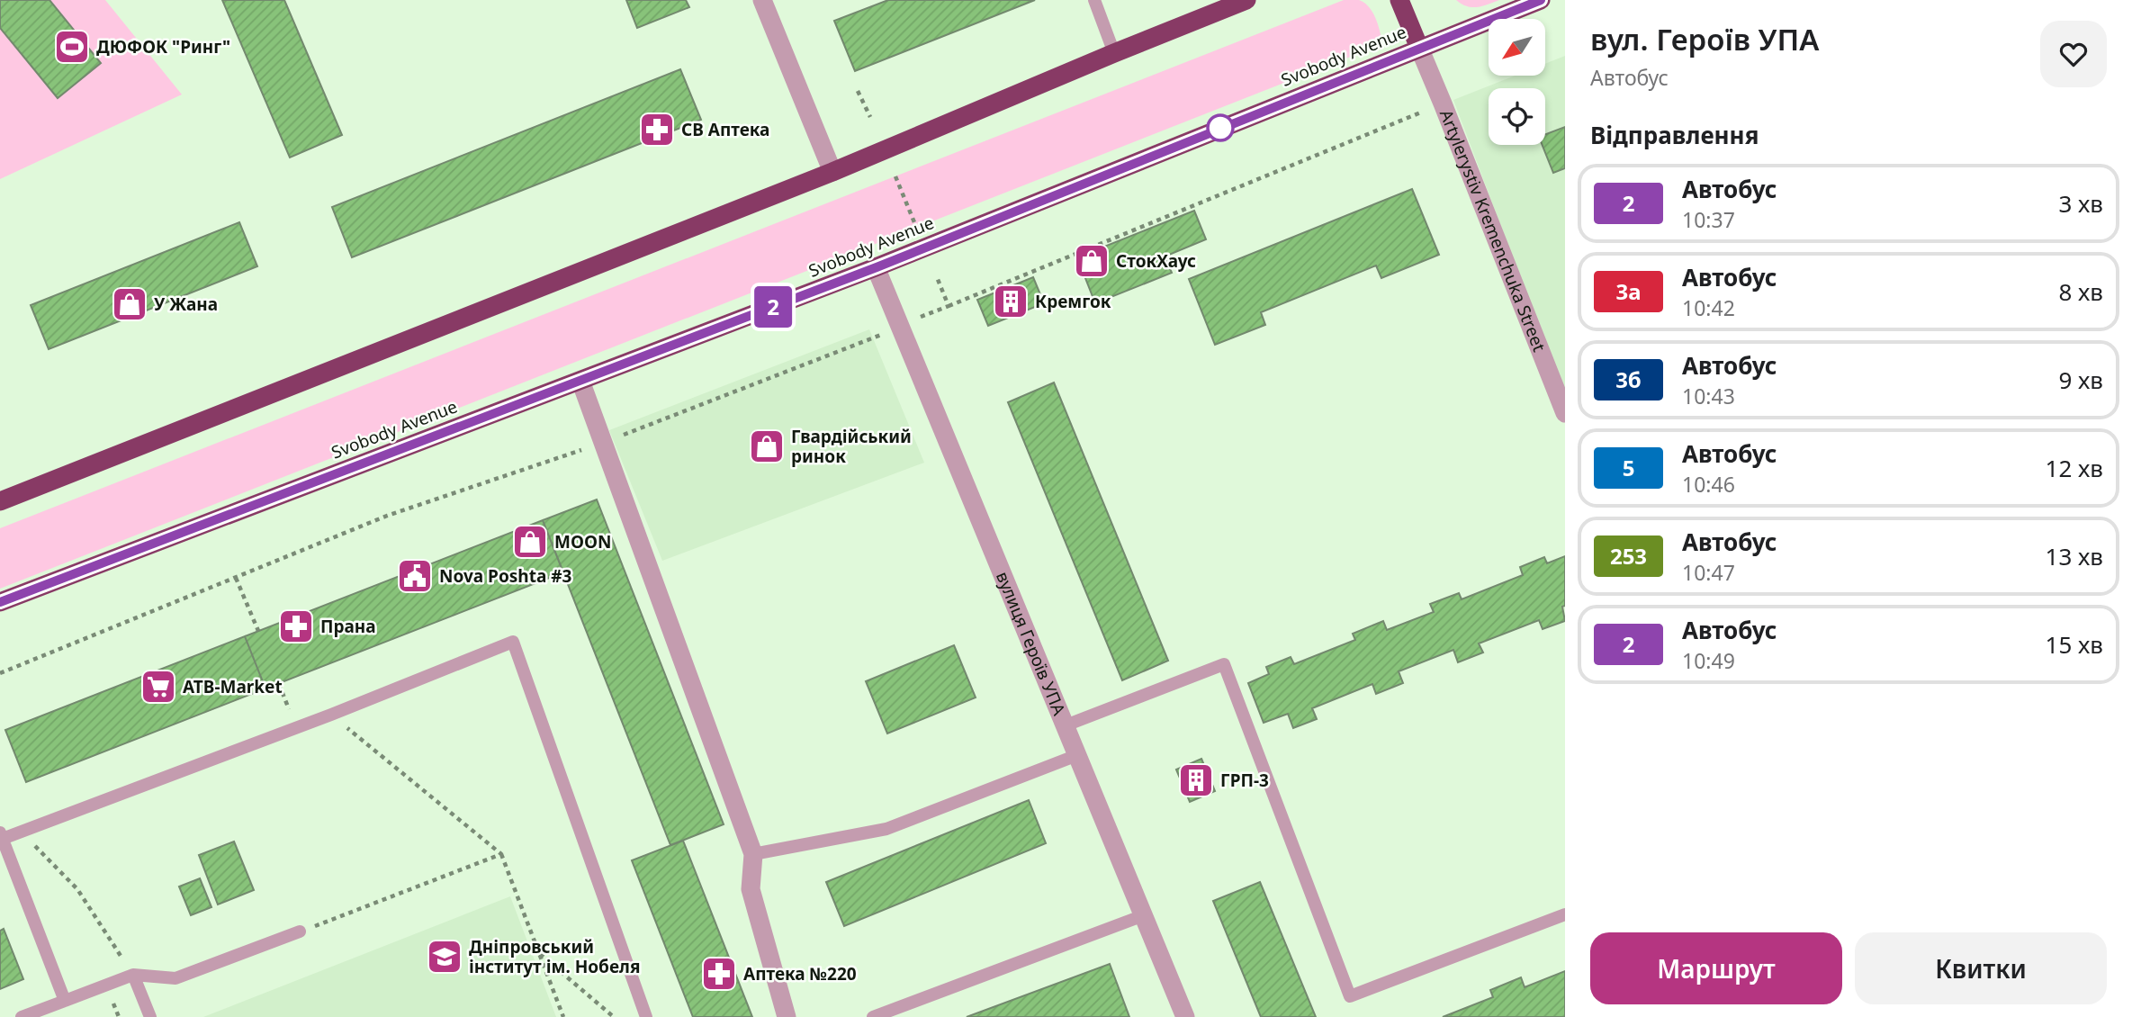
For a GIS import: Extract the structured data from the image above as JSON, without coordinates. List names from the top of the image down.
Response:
{
  "streets": {
    "highway": ["Svobody Avenue"],
    "street": ["Artylerystiv Kremenchuka Street", "вулиця Героїв УПА"]
  },
  "crossings": [
    ["Svobody Avenue", "Artylerystiv Kremenchuka Street"],
    ["Svobody Avenue", "вулиця Героїв УПА"]
  ],
  "places": {
    "sports": ["ДЮФОК \"Ринг\""],
    "pharmacy": ["СВ Аптека", "Прана", "Аптека №220"],
    "shop": [
      "СтокХаус",
      "У Жана",
      "Гвардійський ринок",
      "MOON"
    ],
    "building": ["Кремгок", "ГРП-3"],
    "public building": ["Nova Poshta #3"],
    "supermarket": ["ATB-Market"],
    "school or university": ["Дніпровський інститут ім. Нобеля"]
  },
  "lines": ["bus line 2"],
  "north": "bottom left",
  "page": {
    "on_map": "2",
    "heading": [
      ["вул. Героїв УПА", "Автобус"],
      "Відправлення"
    ],
    "list": [
      {
        "mark": "2",
        "name": "Автобус",
        "note": "10:37",
        "value": "3 хв"
      },
      {
        "mark": "3а",
        "name": "Автобус",
        "note": "10:42",
        "value": "8 хв"
      },
      {
        "mark": "3б",
        "name": "Автобус",
        "note": "10:43",
        "value": "9 хв"
      },
      {
        "mark": "5",
        "name": "Автобус",
        "note": "10:46",
        "value": "12 хв"
      },
      {
        "mark": "253",
        "name": "Автобус",
        "note": "10:47",
        "value": "13 хв"
      },
      {
        "mark": "2",
        "name": "Автобус",
        "note": "10:49",
        "value": "15 хв"
      }
    ],
    "buttons": ["Маршрут", "Квитки"]
  }
}
